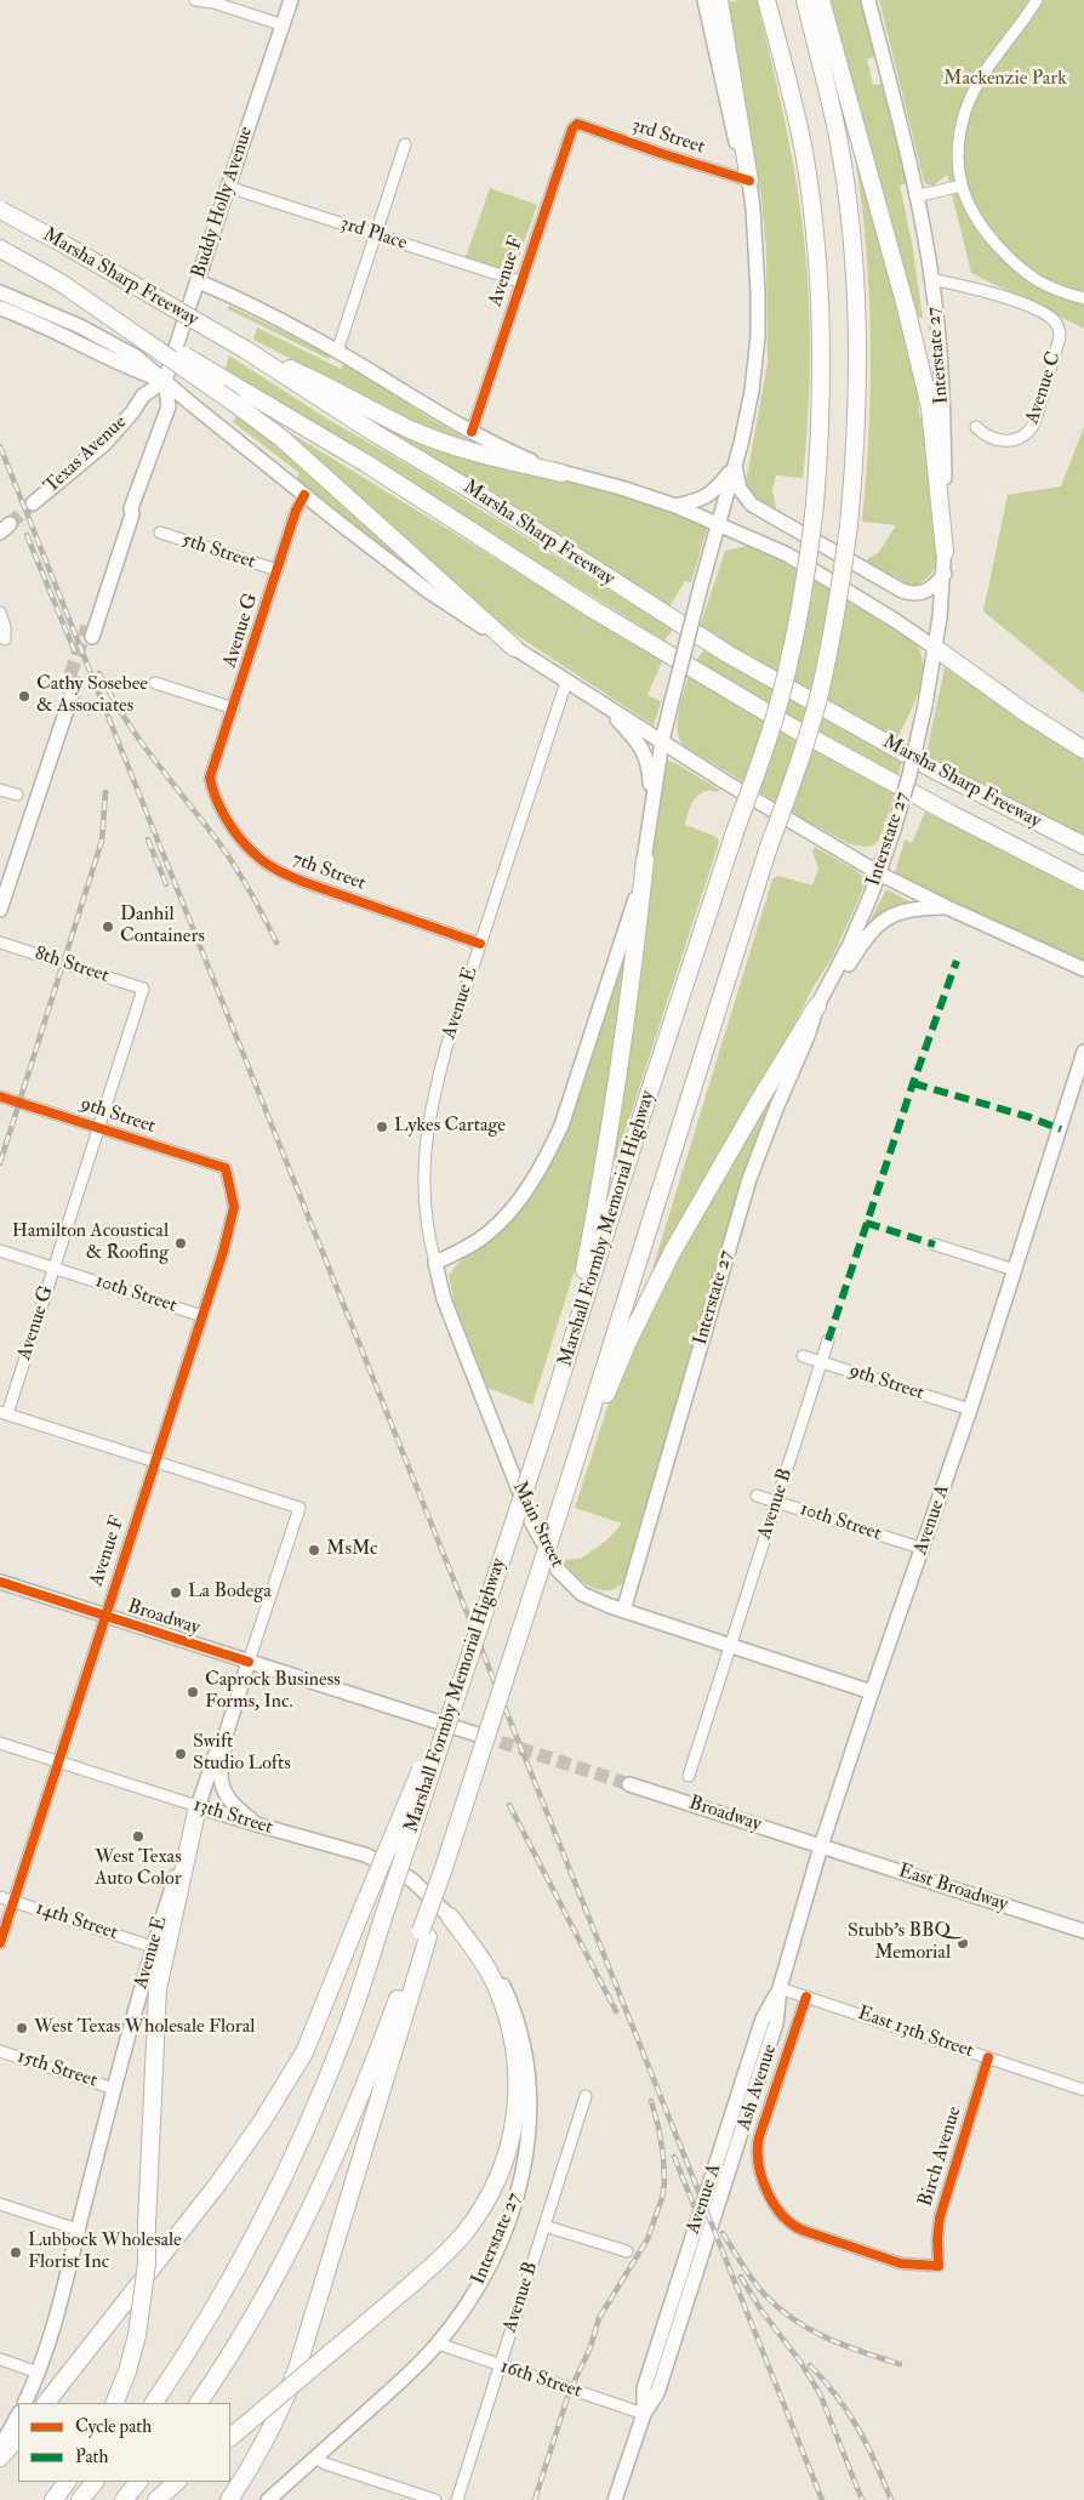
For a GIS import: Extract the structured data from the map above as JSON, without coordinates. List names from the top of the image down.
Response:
{
  "streets": {
    "highway": ["Marsha Sharp Freeway", "Marshall Formby Memorial Highway"],
    "main road": [
      "Buddy Holly Avenue",
      "Interstate 27",
      "Texas Avenue",
      "Avenue E",
      "Avenue A",
      "Main Street",
      "Broadway",
      "13th Street",
      "East Broadway"
    ],
    "street": [
      "3rd Street",
      "3rd Place",
      "Avenue F",
      "Avenue C",
      "5th Street",
      "Avenue G",
      "7th Street",
      "8th Street",
      "9th Street",
      "10th Street",
      "Avenue B",
      "14th Street",
      "East 13th Street",
      "15th Street",
      "Ash Avenue",
      "Birch Avenue",
      "16th Street"
    ]
  },
  "crossings": [
    ["3rd Street", "Avenue F"],
    ["Buddy Holly Avenue", "3rd Place"],
    ["Buddy Holly Avenue", "Marsha Sharp Freeway"],
    ["Buddy Holly Avenue", "Texas Avenue"],
    ["3rd Place", "Avenue F"],
    ["Avenue F", "Marsha Sharp Freeway"],
    ["Avenue F", "Avenue E"],
    ["Avenue F", "9th Street"],
    ["Avenue F", "10th Street"],
    ["Avenue F", "Broadway"],
    ["Avenue F", "13th Street"],
    ["Avenue F", "14th Street"],
    ["Marsha Sharp Freeway", "Interstate 27"],
    ["Interstate 27", "Avenue C"],
    ["Interstate 27", "Main Street"],
    ["Interstate 27", "13th Street"],
    ["Interstate 27", "16th Street"],
    ["5th Street", "Avenue G"],
    ["Avenue G", "7th Street"],
    ["Avenue G", "8th Street"],
    ["Avenue G", "9th Street"],
    ["Avenue G", "10th Street"],
    ["7th Street", "Avenue E"],
    ["Avenue E", "Main Street"],
    ["Avenue E", "Broadway"],
    ["Avenue E", "13th Street"],
    ["Avenue E", "14th Street"],
    ["Avenue E", "15th Street"],
    ["9th Street", "Avenue B"],
    ["9th Street", "Avenue A"],
    ["10th Street", "Avenue B"],
    ["10th Street", "Avenue A"],
    ["Avenue B", "Main Street"],
    ["Avenue B", "16th Street"],
    ["Avenue A", "Main Street"],
    ["Avenue A", "Broadway"],
    ["Avenue A", "East Broadway"],
    ["Avenue A", "East 13th Street"],
    ["Avenue A", "16th Street"],
    ["Broadway", "East Broadway"],
    ["East 13th Street", "Ash Avenue"],
    ["East 13th Street", "Birch Avenue"],
    ["Ash Avenue", "Birch Avenue"]
  ],
  "parks": ["Mackenzie Park"],
  "places": [
    "Cathy Sosebee & Associates",
    "Danhil Containers",
    "Lykes Cartage",
    "Hamilton Acoustical & Roofing",
    "MsMc",
    "La Bodega",
    "Caprock Business Forms, Inc.",
    "Swift Studio Lofts",
    "West Texas Auto Color",
    "Stubb's BBQ Memorial",
    "West Texas Wholesale Floral",
    "Lubbock Wholesale Florist Inc"
  ],
  "legend": ["Cycle path", "Path"]
}
